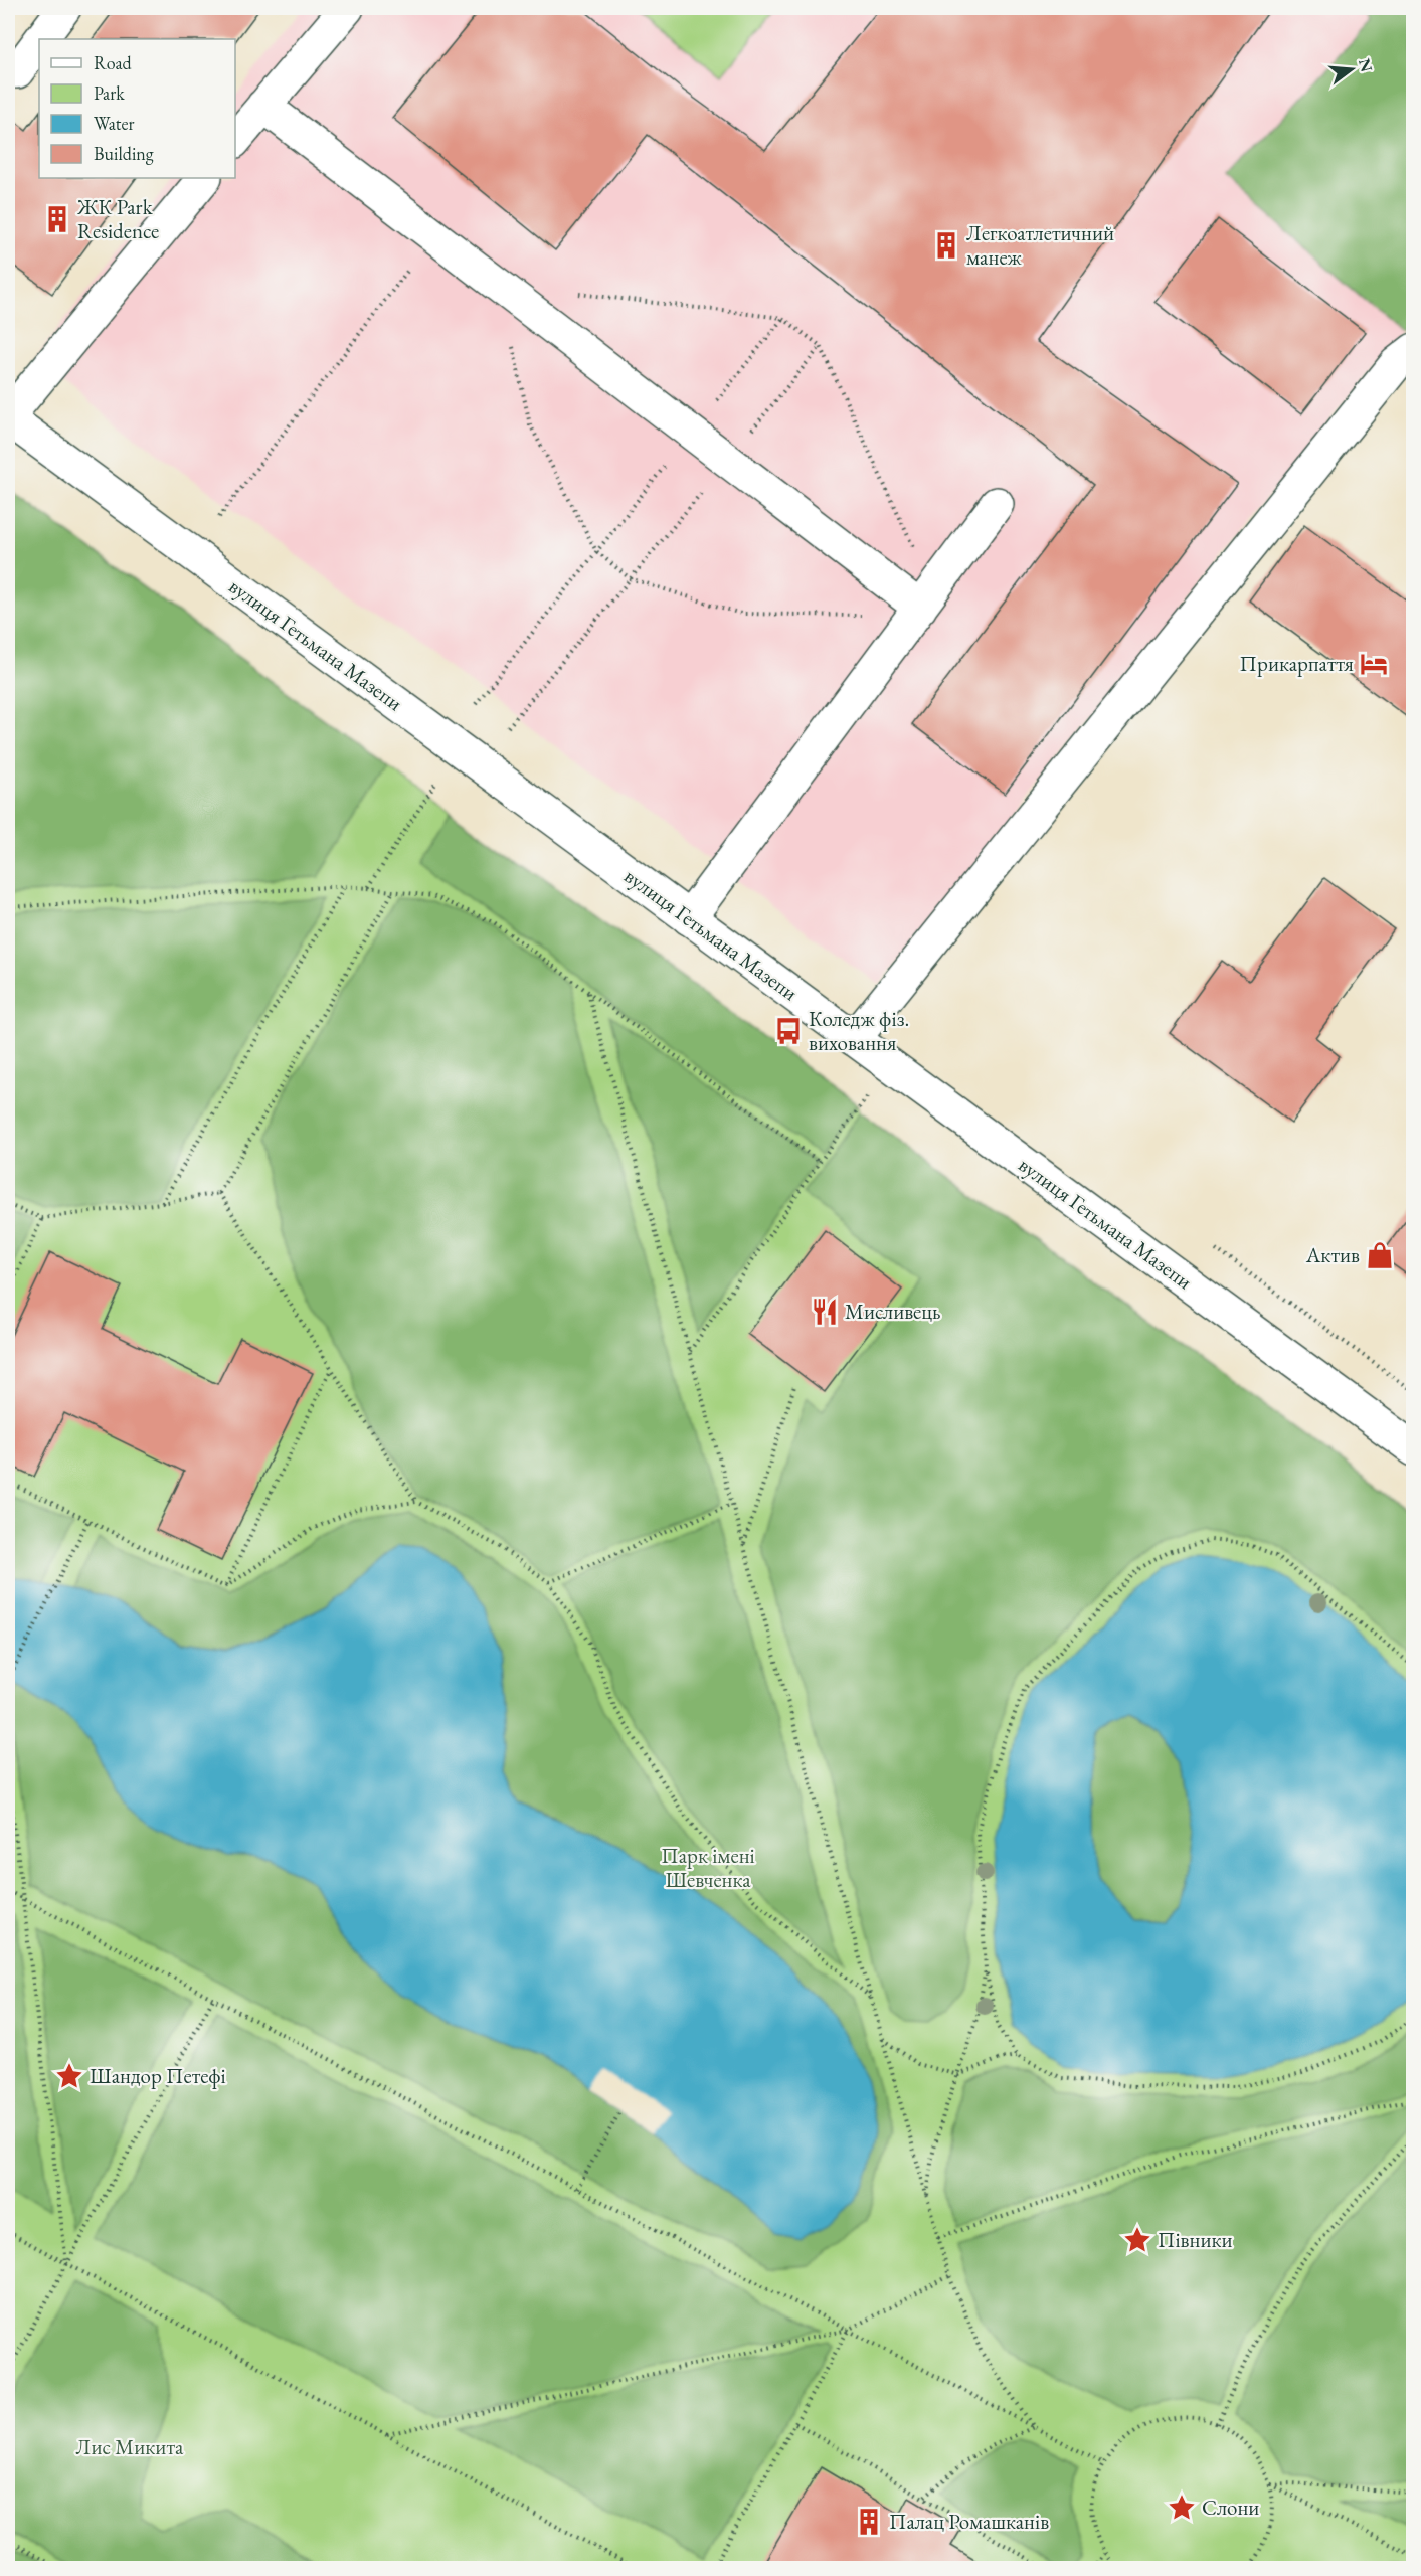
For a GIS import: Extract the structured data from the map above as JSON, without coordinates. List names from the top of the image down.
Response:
{
  "streets": {
    "main road": ["вулиця Гетьмана Мазепи"]
  },
  "parks": ["Парк імені Шевченка", "Лис Микита"],
  "places": {
    "building": ["ЖК Park Residence", "Легкоатлетичний манеж", "Палац Ромашканів"],
    "hotel": ["Прикарпаття"],
    "bus stop": ["Коледж фіз. виховання"],
    "shop": ["Актив"],
    "restaurant": ["Мисливець"],
    "place": ["Шандор Петефі", "Півники", "Слони"]
  },
  "legend": [
    "Road",
    "Park",
    "Water",
    "Building"
  ],
  "north": "right"
}
